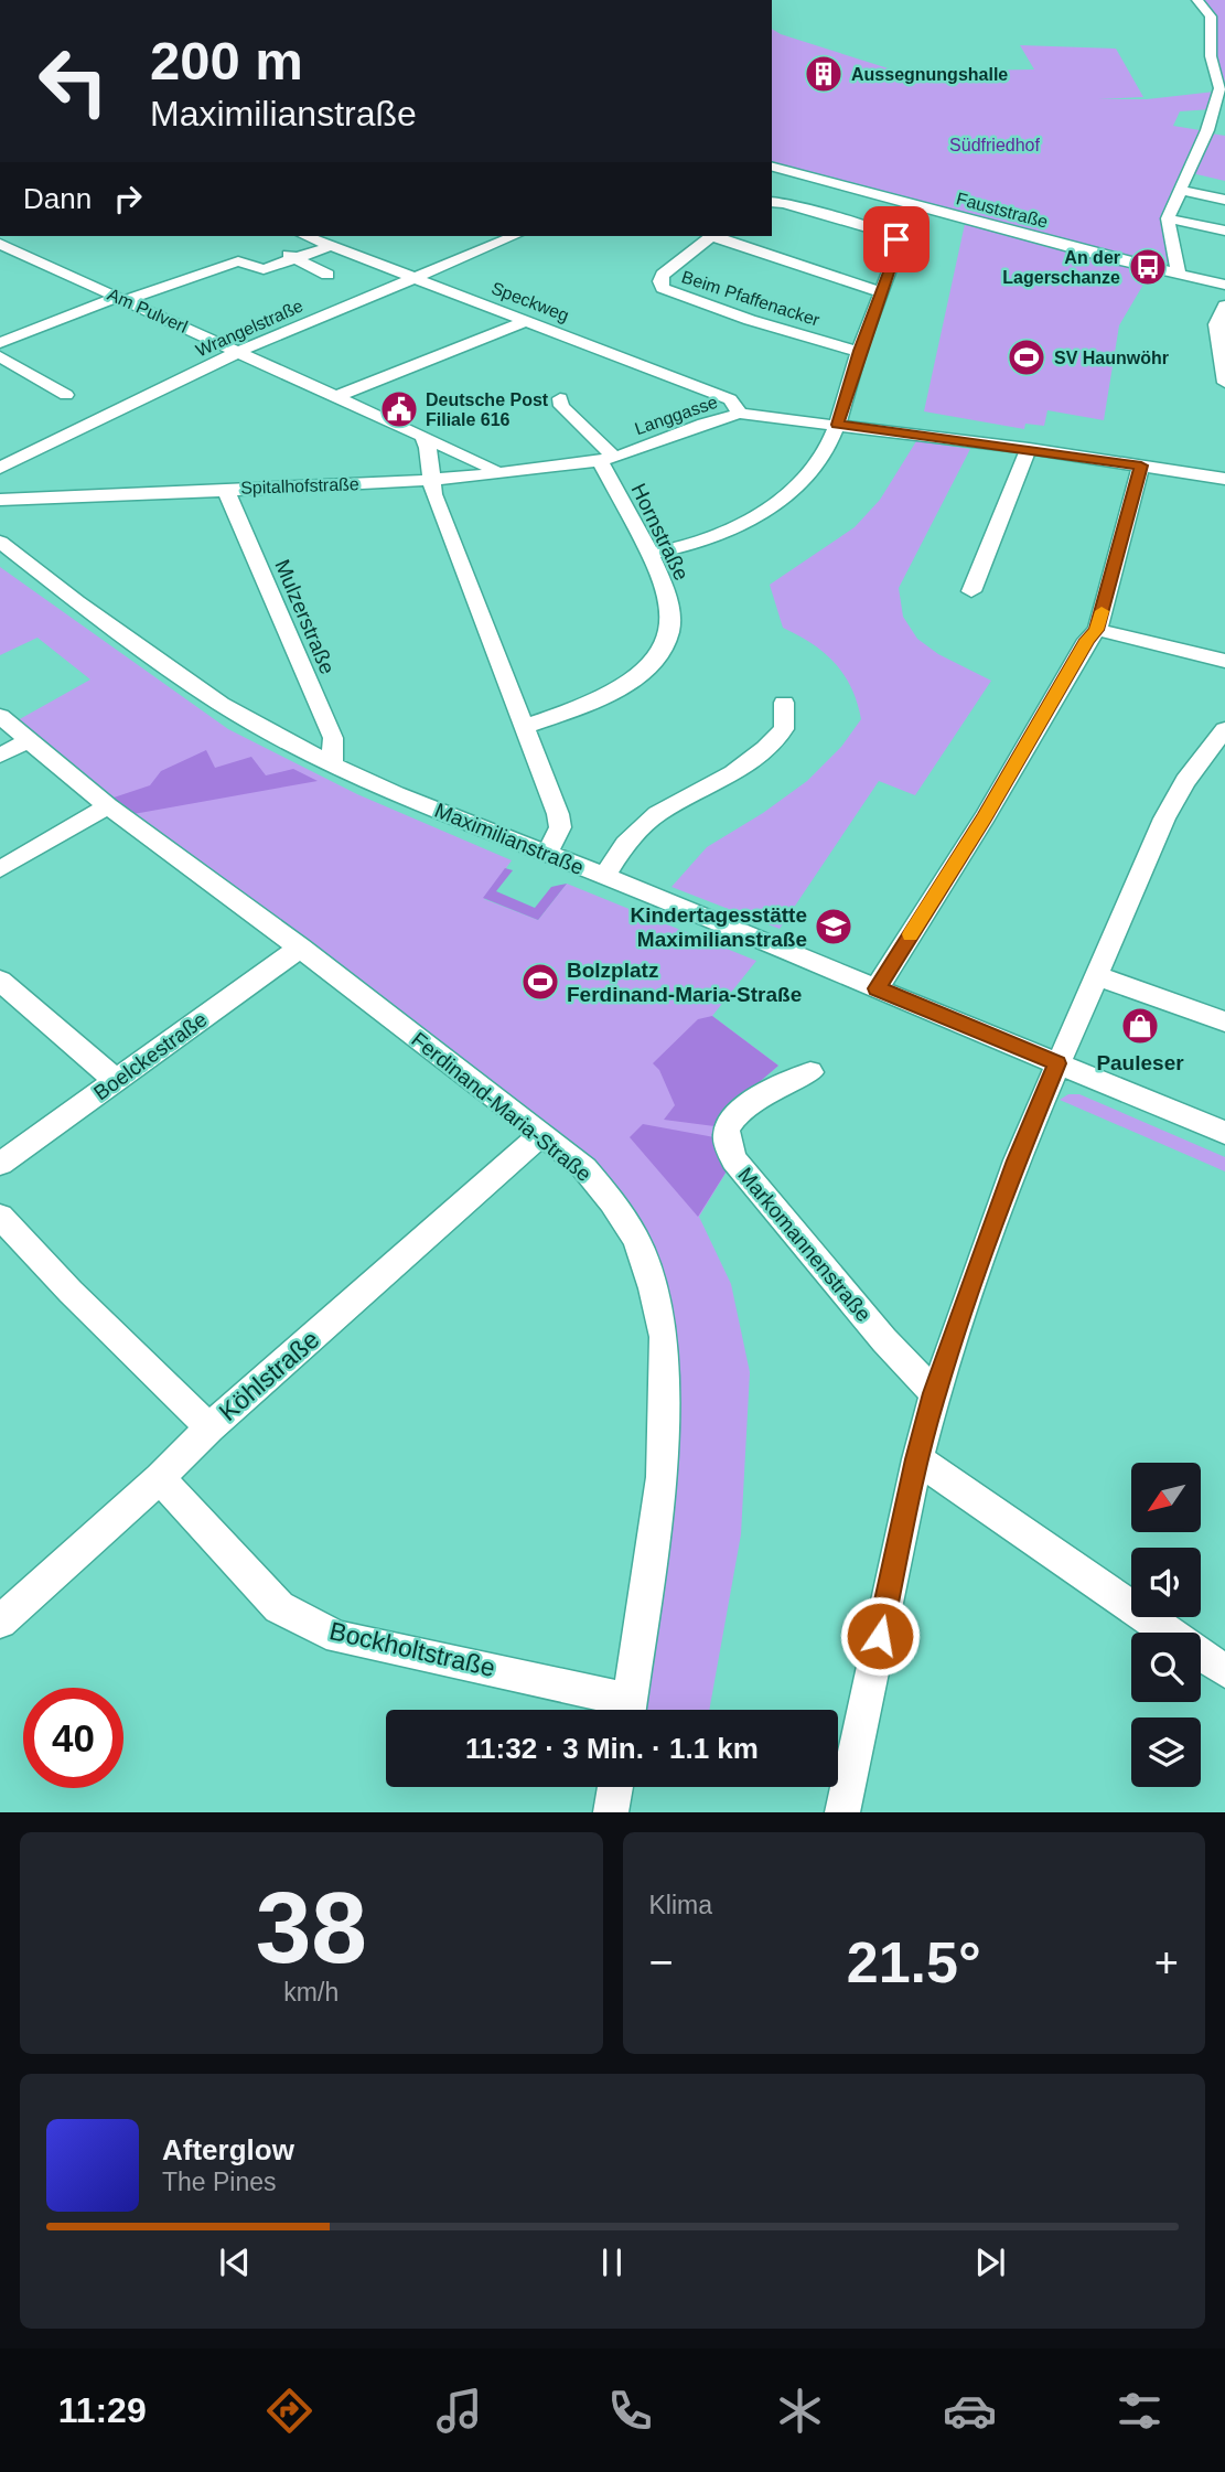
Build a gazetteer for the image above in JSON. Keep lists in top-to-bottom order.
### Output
{
  "streets": {
    "street": [
      "Fauststraße",
      "Beim Pfaffenacker",
      "Speckweg",
      "Am Pulverl",
      "Wrangelstraße",
      "Langgasse",
      "Spitalhofstraße",
      "Hornstraße",
      "Mulzerstraße",
      "Maximilianstraße",
      "Boelckestraße",
      "Ferdinand-Maria-Straße",
      "Markomannenstraße",
      "Köhlstraße",
      "Bockholtstraße"
    ]
  },
  "crossings": [
    ["Speckweg", "Wrangelstraße"],
    ["Speckweg", "Langgasse"],
    ["Am Pulverl", "Wrangelstraße"],
    ["Am Pulverl", "Spitalhofstraße"],
    ["Langgasse", "Spitalhofstraße"],
    ["Langgasse", "Hornstraße"],
    ["Spitalhofstraße", "Hornstraße"],
    ["Spitalhofstraße", "Mulzerstraße"],
    ["Mulzerstraße", "Maximilianstraße"],
    ["Boelckestraße", "Ferdinand-Maria-Straße"],
    ["Ferdinand-Maria-Straße", "Köhlstraße"],
    ["Köhlstraße", "Bockholtstraße"]
  ],
  "parks": ["Südfriedhof"],
  "places": {
    "building": ["Aussegnungshalle"],
    "bus stop": ["An der Lagerschanze"],
    "sports": ["SV Haunwöhr", "Bolzplatz Ferdinand-Maria-Straße"],
    "public building": ["Deutsche Post Filiale 616"],
    "school or university": ["Kindertagesstätte Maximilianstraße"],
    "shop": ["Pauleser"]
  },
  "north": "bottom left",
  "page": {
    "turn": ["200 m", "Maximilianstraße"],
    "then": "Dann",
    "limit": "40",
    "trip": "11:32 · 3 Min. · 1.1 km",
    "tile": [
      ["38", "km/h"],
      "Klima"
    ],
    "heat": ["−", "21.5°", "+"],
    "song": ["Afterglow", "The Pines"],
    "tabs": "11:29"
  }
}
